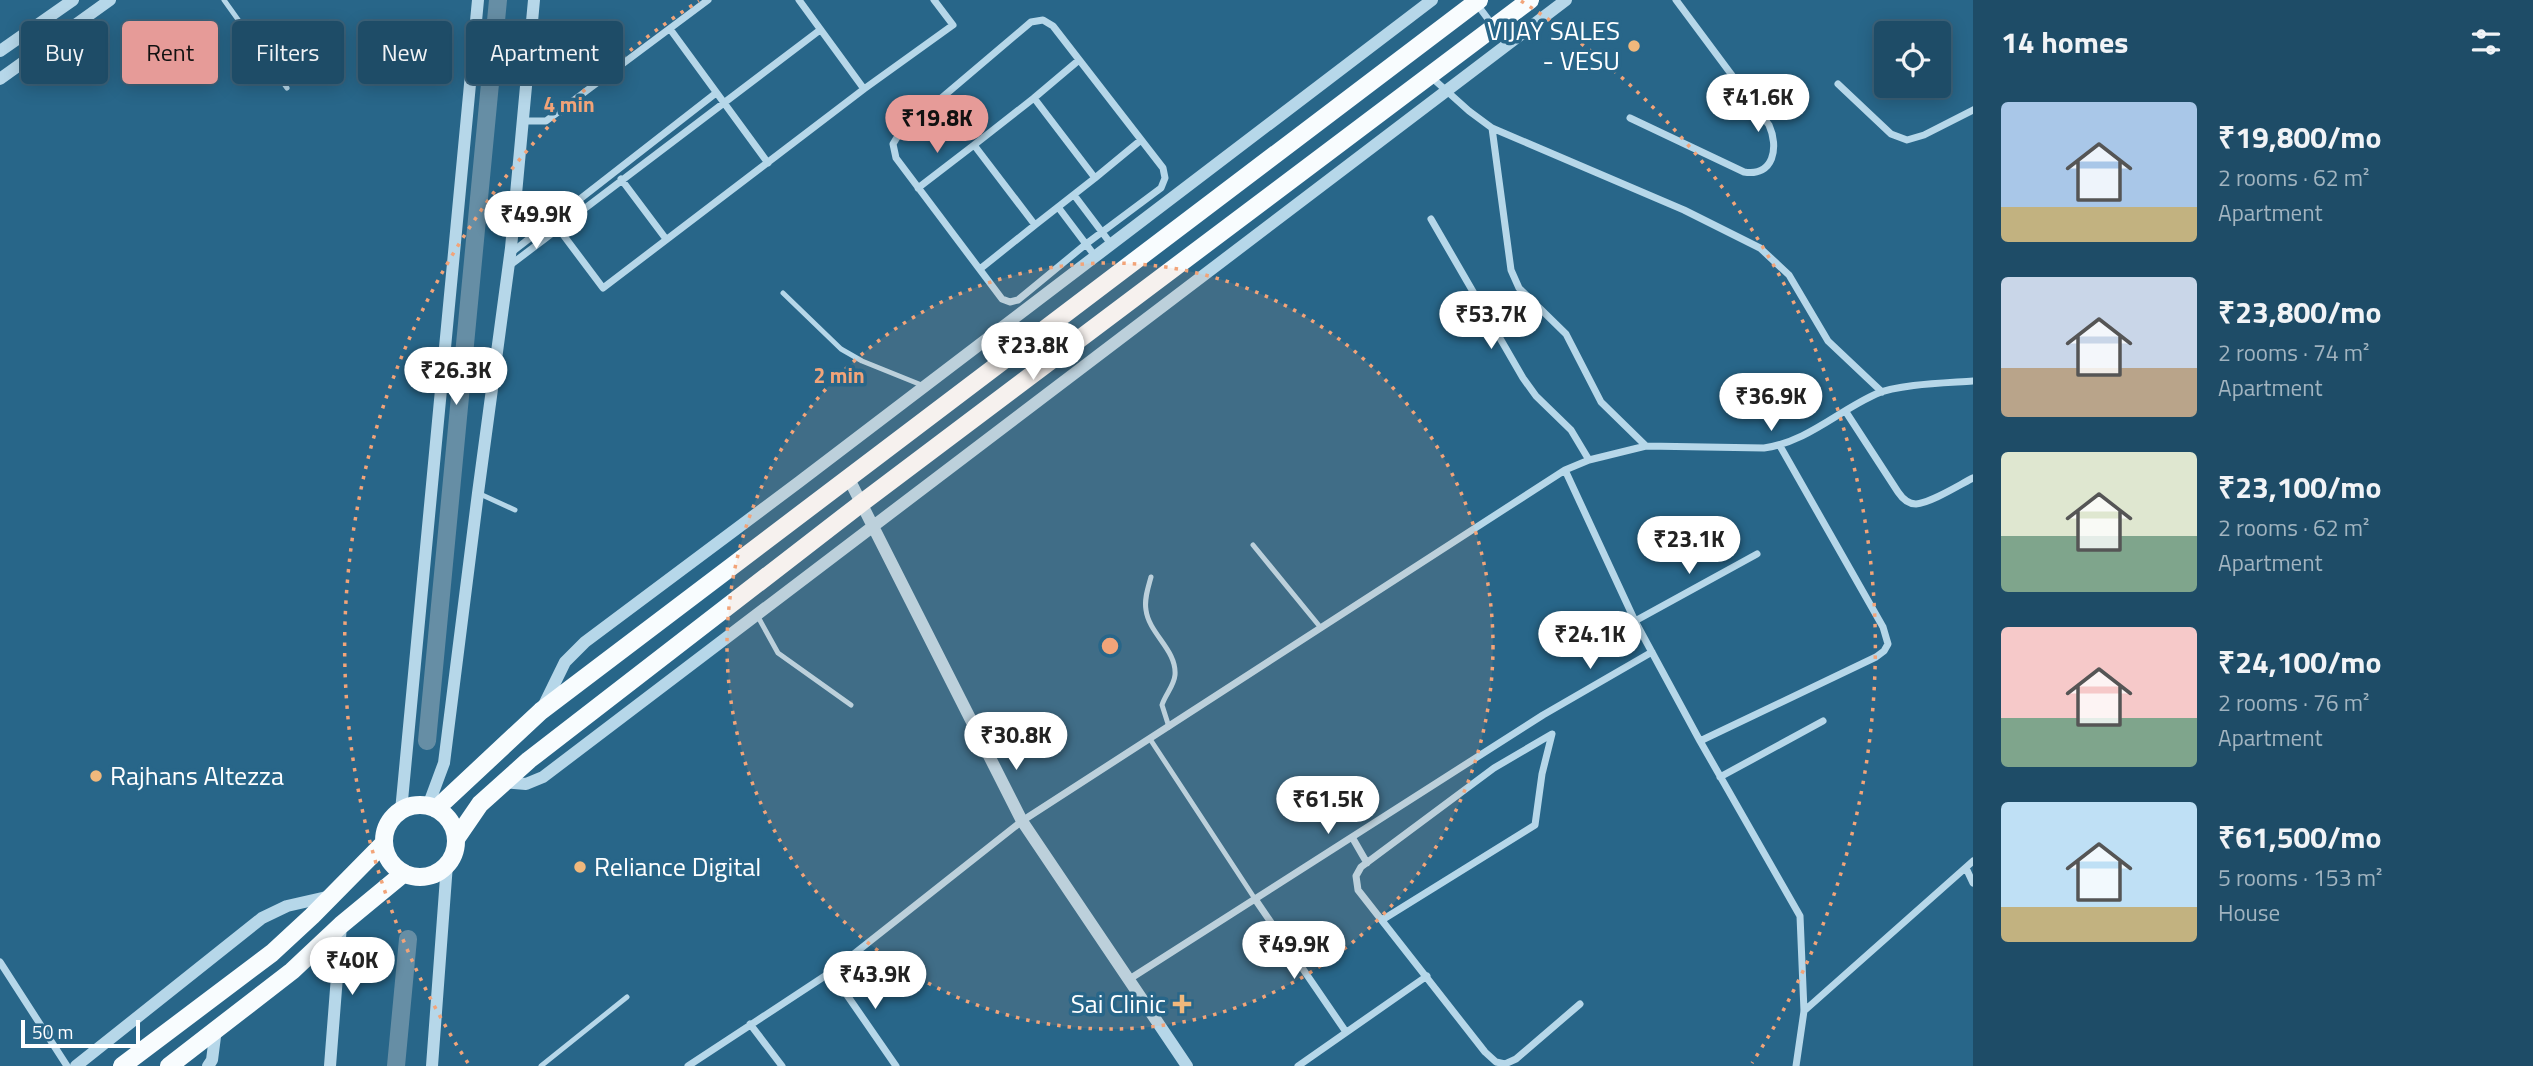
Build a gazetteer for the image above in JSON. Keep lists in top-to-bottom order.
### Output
{
  "places": {
    "other": ["VIJAY SALES - VESU", "Rajhans Altezza", "Reliance Digital"],
    "health": ["Sai Clinic"]
  },
  "scale_bar": "50 m",
  "page": {
    "heading": "14 homes",
    "chip": [
      "Buy",
      "Rent",
      "Filters",
      "New",
      "Apartment"
    ],
    "price": [
      "₹41.6K",
      "₹19.8K",
      "₹49.9K",
      "₹53.7K",
      "₹23.8K",
      "₹26.3K",
      "₹36.9K",
      "₹23.1K",
      "₹24.1K",
      "₹30.8K",
      "₹61.5K",
      "₹49.9K",
      "₹40K",
      "₹43.9K"
    ],
    "list": [
      {
        "name": "₹19,800/mo",
        "note": "2 rooms · 62 m² · Apartment"
      },
      {
        "name": "₹23,800/mo",
        "note": "2 rooms · 74 m² · Apartment"
      },
      {
        "name": "₹23,100/mo",
        "note": "2 rooms · 62 m² · Apartment"
      },
      {
        "name": "₹24,100/mo",
        "note": "2 rooms · 76 m² · Apartment"
      },
      {
        "name": "₹61,500/mo",
        "note": "5 rooms · 153 m² · House"
      }
    ],
    "scale": "50 m"
  },
  "rings": ["4 min", "2 min"]
}
